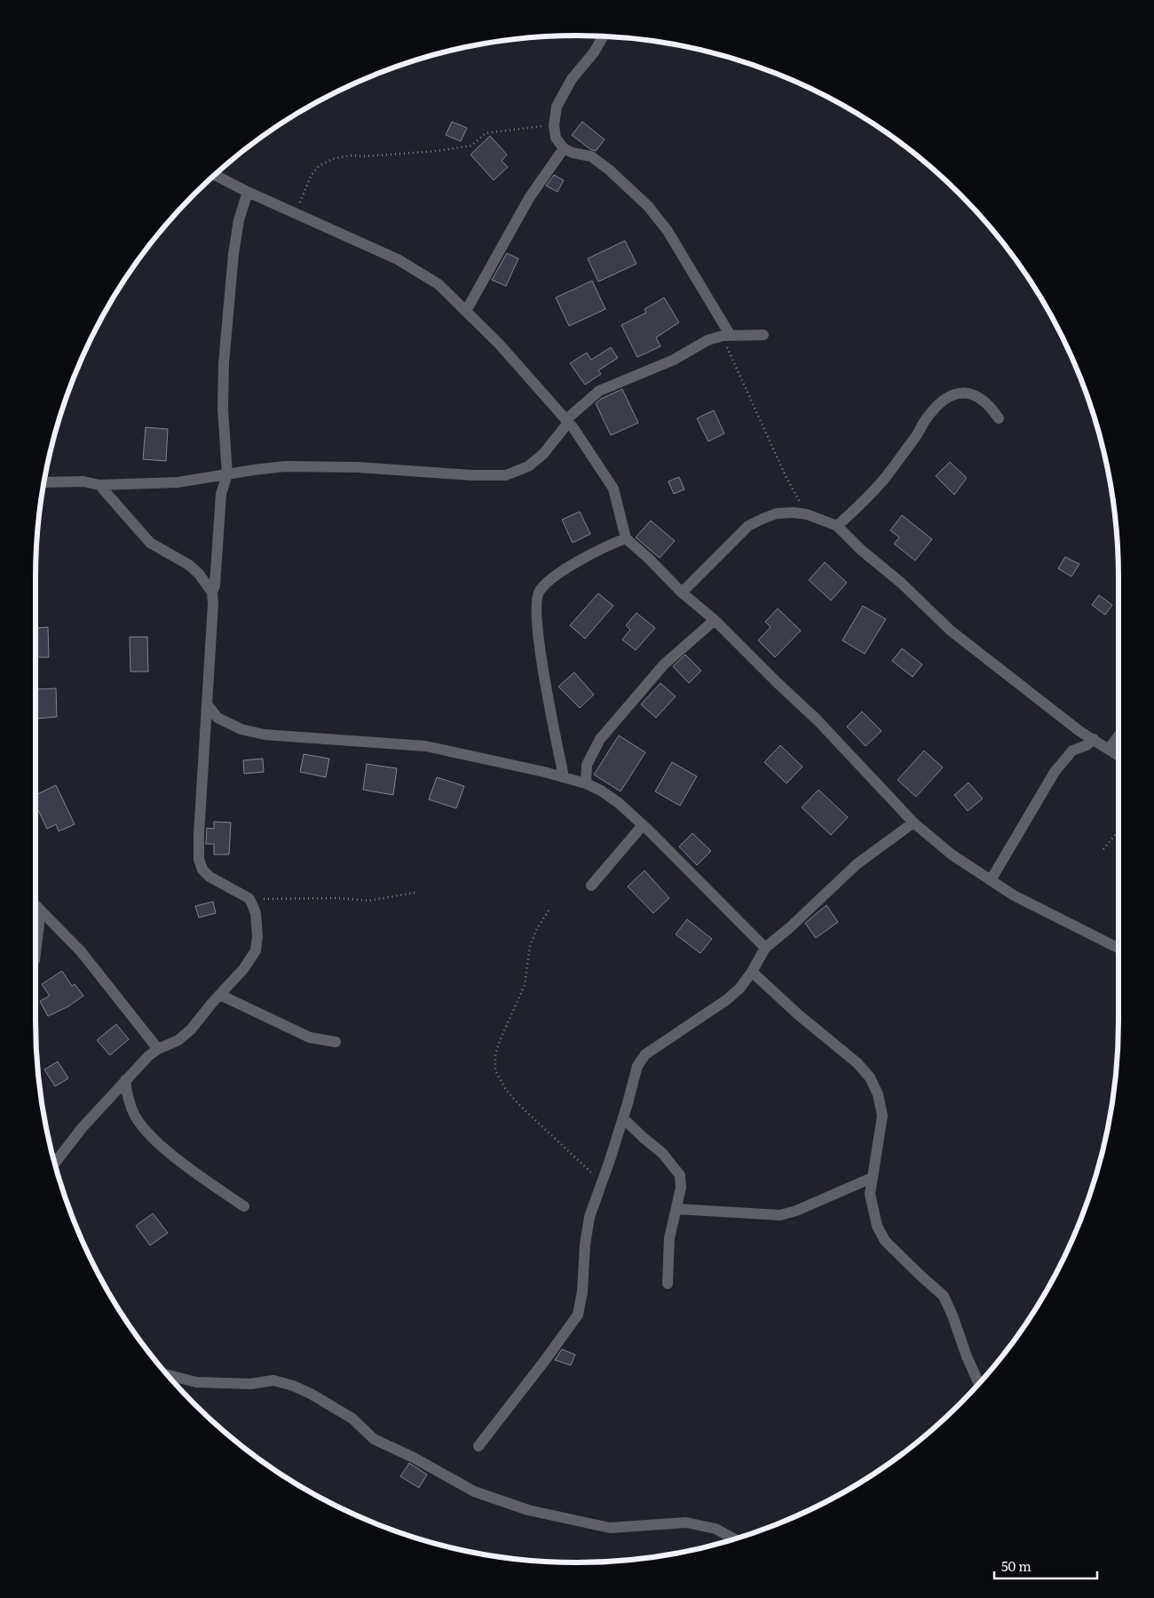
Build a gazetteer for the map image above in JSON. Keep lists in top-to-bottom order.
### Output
{
  "scale_bar": "50 m"
}
